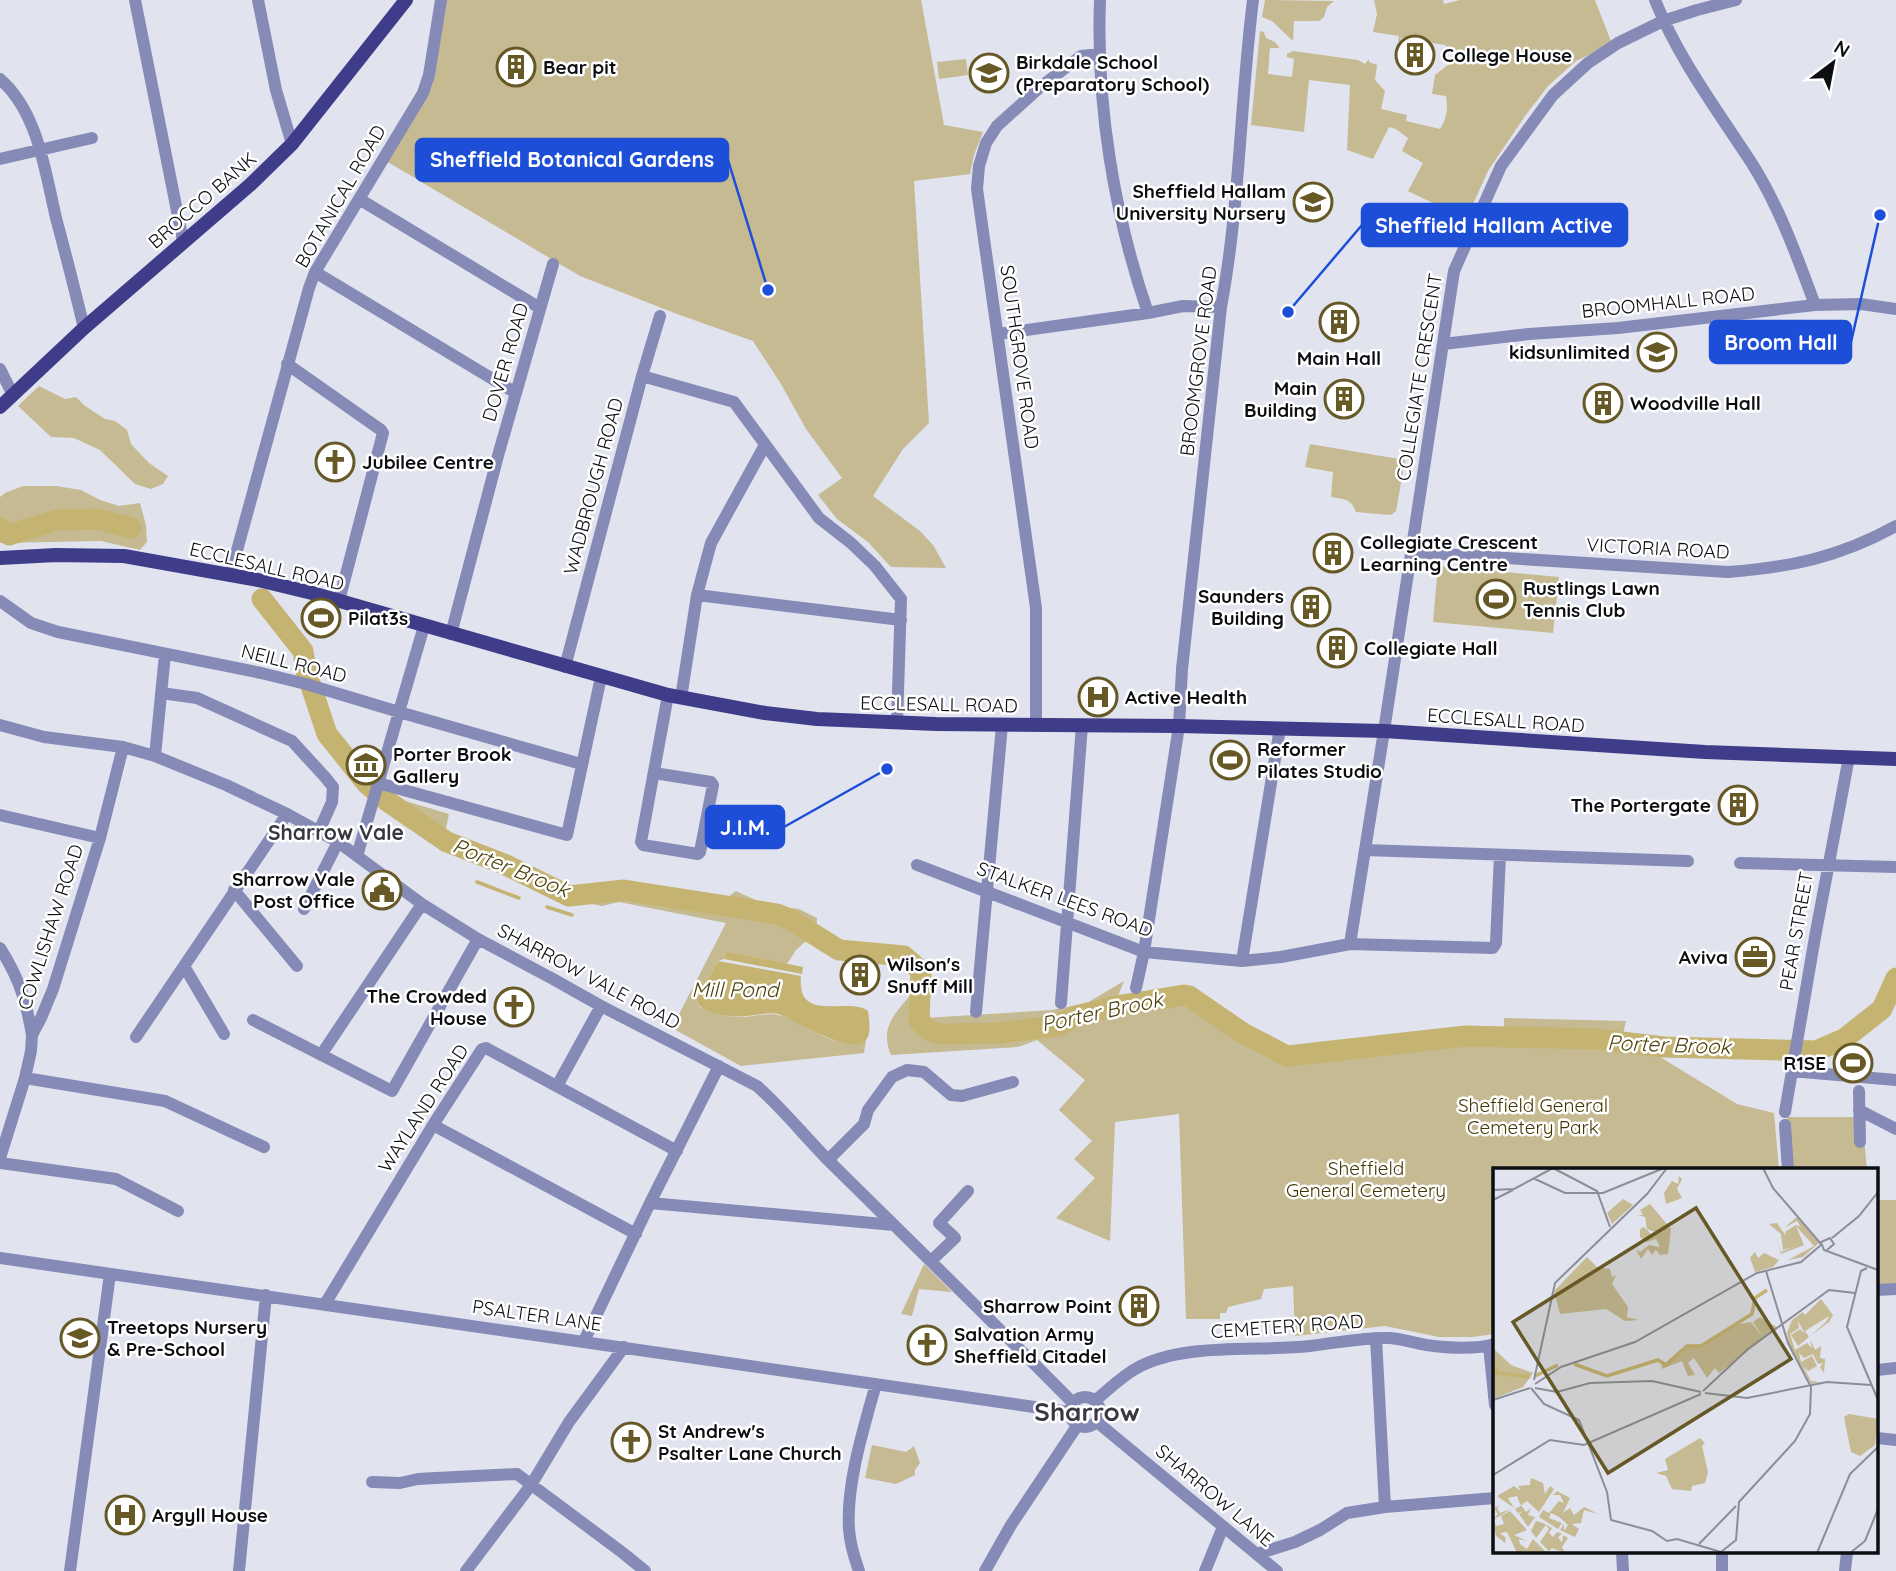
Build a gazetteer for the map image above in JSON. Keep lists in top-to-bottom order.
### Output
{
  "streets": {
    "main road": ["BROCCO BANK", "ECCLESALL ROAD"],
    "street": [
      "BOTANICAL ROAD",
      "BROOMHALL ROAD",
      "SOUTHGROVE ROAD",
      "BROOMGROVE ROAD",
      "DOVER ROAD",
      "COLLEGIATE CRESCENT",
      "WADBROUGH ROAD",
      "VICTORIA ROAD",
      "NEILL ROAD",
      "STALKER LEES ROAD",
      "COWLISHAW ROAD",
      "PEAR STREET",
      "SHARROW VALE ROAD",
      "WAYLAND ROAD",
      "PSALTER LANE",
      "CEMETERY ROAD",
      "SHARROW LANE"
    ]
  },
  "crossings": [
    ["BOTANICAL ROAD", "ECCLESALL ROAD"],
    ["BROOMHALL ROAD", "COLLEGIATE CRESCENT"],
    ["SOUTHGROVE ROAD", "ECCLESALL ROAD"],
    ["BROOMGROVE ROAD", "ECCLESALL ROAD"],
    ["BROOMGROVE ROAD", "STALKER LEES ROAD"],
    ["DOVER ROAD", "ECCLESALL ROAD"],
    ["COLLEGIATE CRESCENT", "VICTORIA ROAD"],
    ["COLLEGIATE CRESCENT", "ECCLESALL ROAD"],
    ["COLLEGIATE CRESCENT", "STALKER LEES ROAD"],
    ["WADBROUGH ROAD", "ECCLESALL ROAD"],
    ["ECCLESALL ROAD", "PEAR STREET"],
    ["COWLISHAW ROAD", "SHARROW VALE ROAD"],
    ["SHARROW VALE ROAD", "PSALTER LANE"],
    ["SHARROW VALE ROAD", "CEMETERY ROAD"],
    ["SHARROW VALE ROAD", "SHARROW LANE"],
    ["WAYLAND ROAD", "PSALTER LANE"],
    ["PSALTER LANE", "CEMETERY ROAD"],
    ["PSALTER LANE", "SHARROW LANE"],
    ["CEMETERY ROAD", "SHARROW LANE"]
  ],
  "districts": ["Sharrow Vale", "Sharrow"],
  "water": ["Porter Brook", "Mill Pond"],
  "parks": ["Sheffield General Cemetery Park", "Sheffield General Cemetery"],
  "places": {
    "building": [
      "College House",
      "Bear pit",
      "Main Hall",
      "Main Building",
      "Woodville Hall",
      "Collegiate Crescent Learning Centre",
      "Saunders Building",
      "Collegiate Hall",
      "The Portergate",
      "Wilson's Snuff Mill",
      "Sharrow Point"
    ],
    "school or university": [
      "Birkdale School (Preparatory School)",
      "Sheffield Hallam University Nursery",
      "kidsunlimited",
      "Treetops Nursery & Pre-School"
    ],
    "other": [
      "Broom Hall",
      "Sheffield Botanical Gardens",
      "Sheffield Hallam Active",
      "J.I.M."
    ],
    "church": [
      "Jubilee Centre",
      "The Crowded House",
      "Salvation Army Sheffield Citadel",
      "St Andrew's Psalter Lane Church"
    ],
    "sports": [
      "Rustlings Lawn Tennis Club",
      "Pilat3s",
      "Reformer Pilates Studio",
      "R1SE"
    ],
    "hospital": ["Active Health", "Argyll House"],
    "museum": ["Porter Brook Gallery"],
    "public building": ["Sharrow Vale Post Office"],
    "office": ["Aviva"]
  },
  "north": "top right"
}
